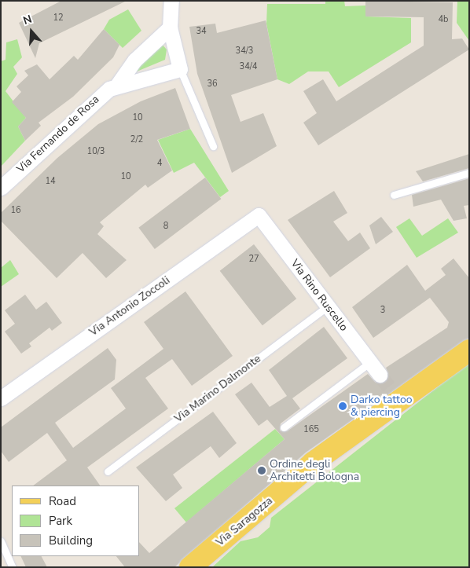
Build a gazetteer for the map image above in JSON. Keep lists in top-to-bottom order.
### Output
{
  "streets": {
    "main road": ["Via Saragozza"],
    "street": ["Via Fernando de Rosa", "Via Rino Ruscello", "Via Antonio Zoccoli"],
    "lane": ["Via Marino Dalmonte"]
  },
  "crossings": [
    ["Via Rino Ruscello", "Via Antonio Zoccoli"],
    ["Via Rino Ruscello", "Via Marino Dalmonte"]
  ],
  "places": ["Darko tattoo & piercing", "Ordine degli Architetti Bologna"],
  "house_numbers": [
    "12",
    "4b",
    "34",
    "34/3",
    "34/4",
    "36",
    "10",
    "2/2",
    "10/3",
    "4",
    "10",
    "14",
    "16",
    "8",
    "27",
    "3",
    "165"
  ],
  "legend": ["Road", "Park", "Building"],
  "north": "top"
}
